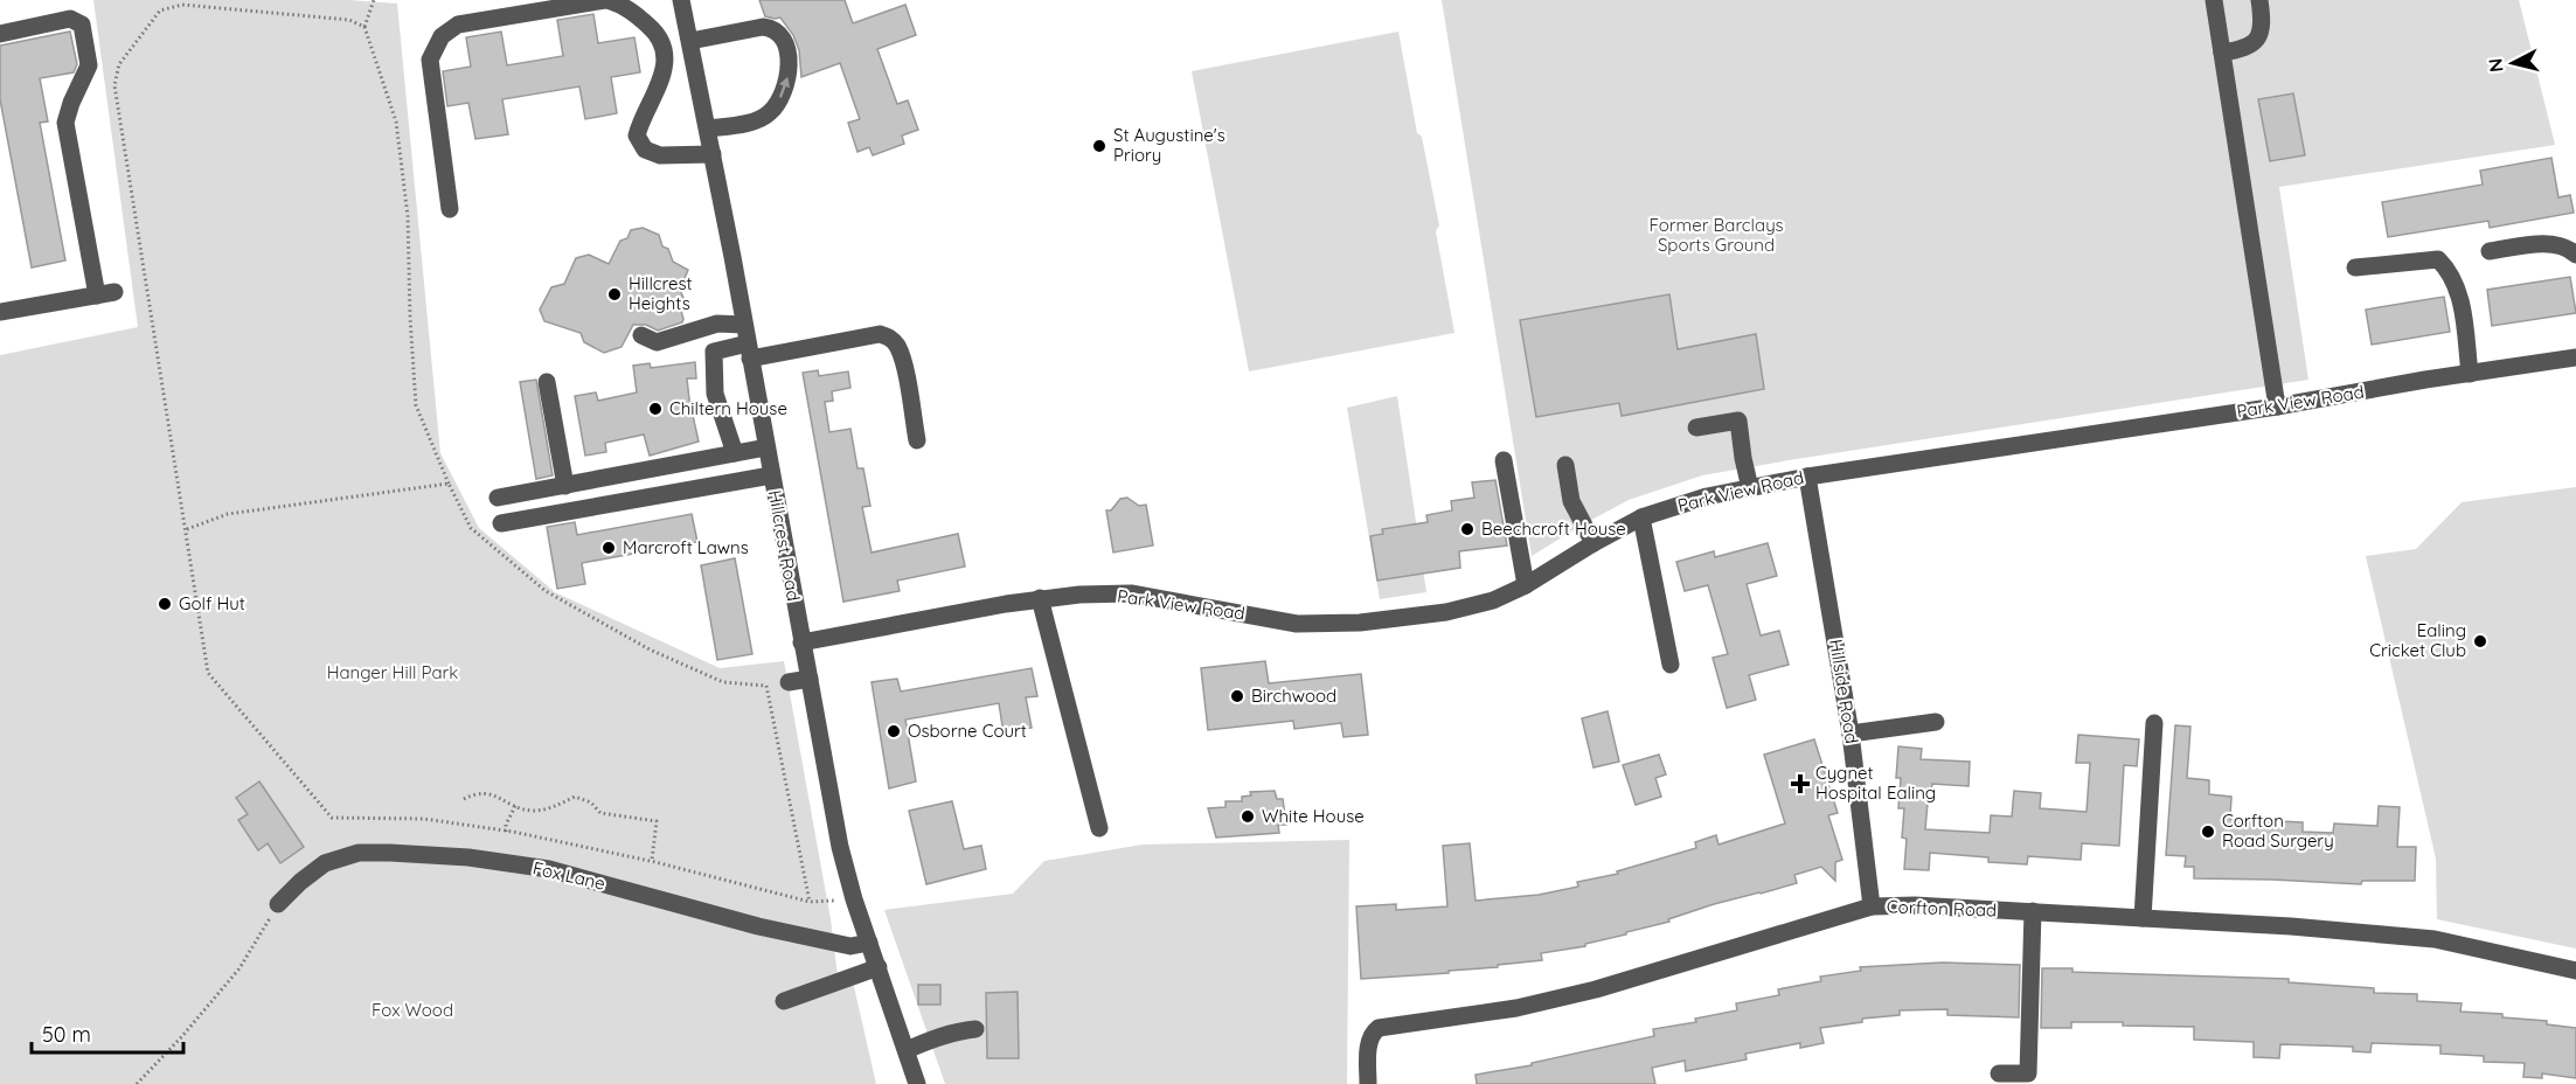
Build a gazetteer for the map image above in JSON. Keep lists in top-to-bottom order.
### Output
{
  "streets": {
    "street": [
      "Park View Road",
      "Hillcrest Road",
      "Hillside Road",
      "Fox Lane",
      "Corfton Road"
    ]
  },
  "crossings": [
    ["Park View Road", "Hillcrest Road"],
    ["Park View Road", "Hillside Road"],
    ["Hillcrest Road", "Fox Lane"],
    ["Hillside Road", "Corfton Road"]
  ],
  "parks": ["Former Barclays Sports Ground", "Hanger Hill Park", "Fox Wood"],
  "places": {
    "other": [
      "St Augustine's Priory",
      "Hillcrest Heights",
      "Chiltern House",
      "Beechcroft House",
      "Marcroft Lawns",
      "Golf Hut",
      "Ealing Cricket Club",
      "Birchwood",
      "Osborne Court",
      "White House",
      "Corfton Road Surgery"
    ],
    "health": ["Cygnet Hospital Ealing"]
  },
  "scale_bar": "50 m",
  "north": "left"
}
